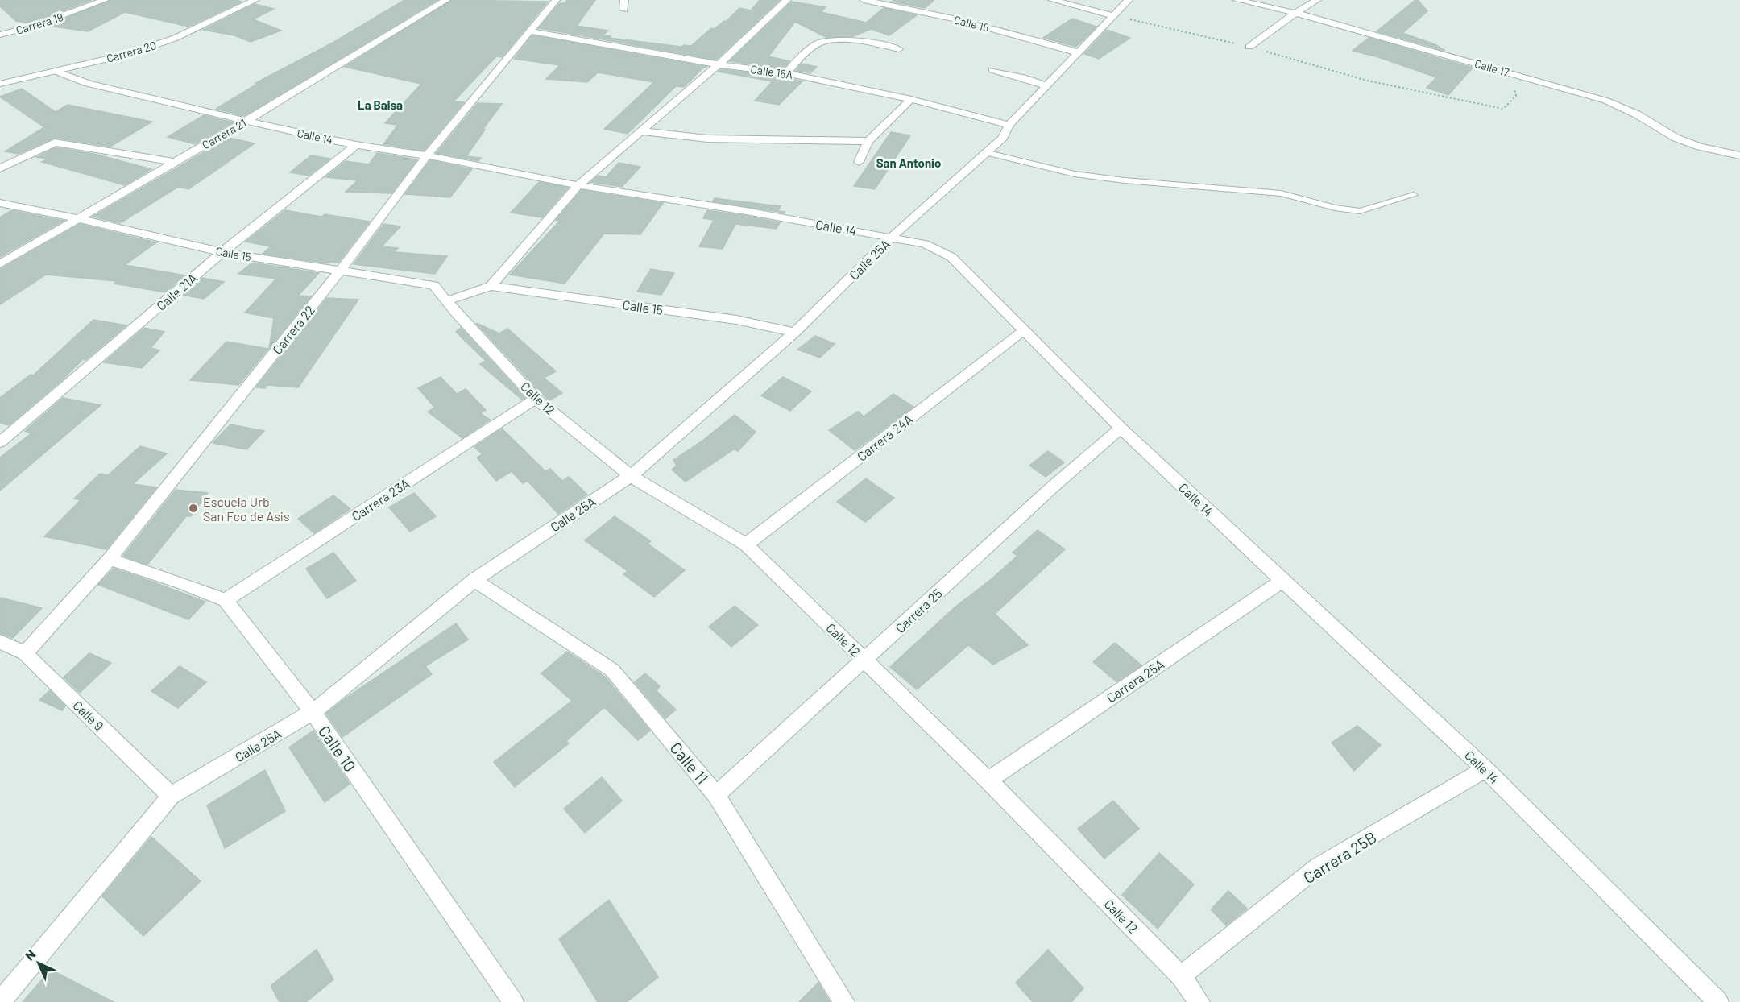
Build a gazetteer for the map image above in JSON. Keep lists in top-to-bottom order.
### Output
{
  "streets": {
    "street": [
      "Carrera 19",
      "Calle 16",
      "Carrera 20",
      "Calle 17",
      "Calle 16A",
      "Carrera 21",
      "Calle 14",
      "Calle 15",
      "Calle 25A",
      "Calle 21A",
      "Carrera 22",
      "Calle 12",
      "Carrera 24A",
      "Carrera 23A",
      "Carrera 25",
      "Carrera 25A",
      "Calle 9",
      "Calle 10",
      "Calle 11",
      "Carrera 25B"
    ]
  },
  "crossings": [
    ["Calle 16", "Calle 25A"],
    ["Carrera 20", "Calle 14"],
    ["Calle 16A", "Calle 25A"],
    ["Calle 16A", "Carrera 22"],
    ["Carrera 21", "Calle 14"],
    ["Carrera 21", "Calle 15"],
    ["Calle 14", "Calle 25A"],
    ["Calle 14", "Calle 21A"],
    ["Calle 14", "Carrera 22"],
    ["Calle 14", "Carrera 24A"],
    ["Calle 14", "Carrera 25"],
    ["Calle 14", "Carrera 25A"],
    ["Calle 14", "Carrera 25B"],
    ["Calle 15", "Calle 25A"],
    ["Calle 15", "Calle 21A"],
    ["Calle 15", "Carrera 22"],
    ["Calle 15", "Calle 12"],
    ["Calle 25A", "Calle 12"],
    ["Calle 25A", "Calle 9"],
    ["Calle 25A", "Calle 10"],
    ["Calle 25A", "Calle 11"],
    ["Carrera 22", "Calle 9"],
    ["Calle 12", "Carrera 24A"],
    ["Calle 12", "Carrera 23A"],
    ["Calle 12", "Carrera 25"],
    ["Calle 12", "Carrera 25A"],
    ["Calle 12", "Carrera 25B"],
    ["Carrera 23A", "Calle 10"],
    ["Carrera 25", "Calle 11"]
  ],
  "districts": ["La Balsa", "San Antonio"],
  "places": ["Escuela Urb San Fco de Asis"],
  "north": "top left"
}
